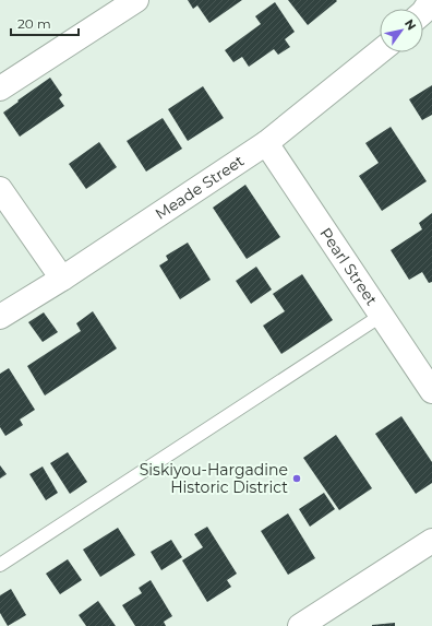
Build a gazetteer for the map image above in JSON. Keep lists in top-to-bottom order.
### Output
{
  "streets": {
    "street": ["Meade Street", "Pearl Street"]
  },
  "crossings": [
    ["Meade Street", "Pearl Street"]
  ],
  "places": ["Siskiyou-Hargadine Historic District"],
  "scale_bar": "20 m",
  "north": "top right"
}
